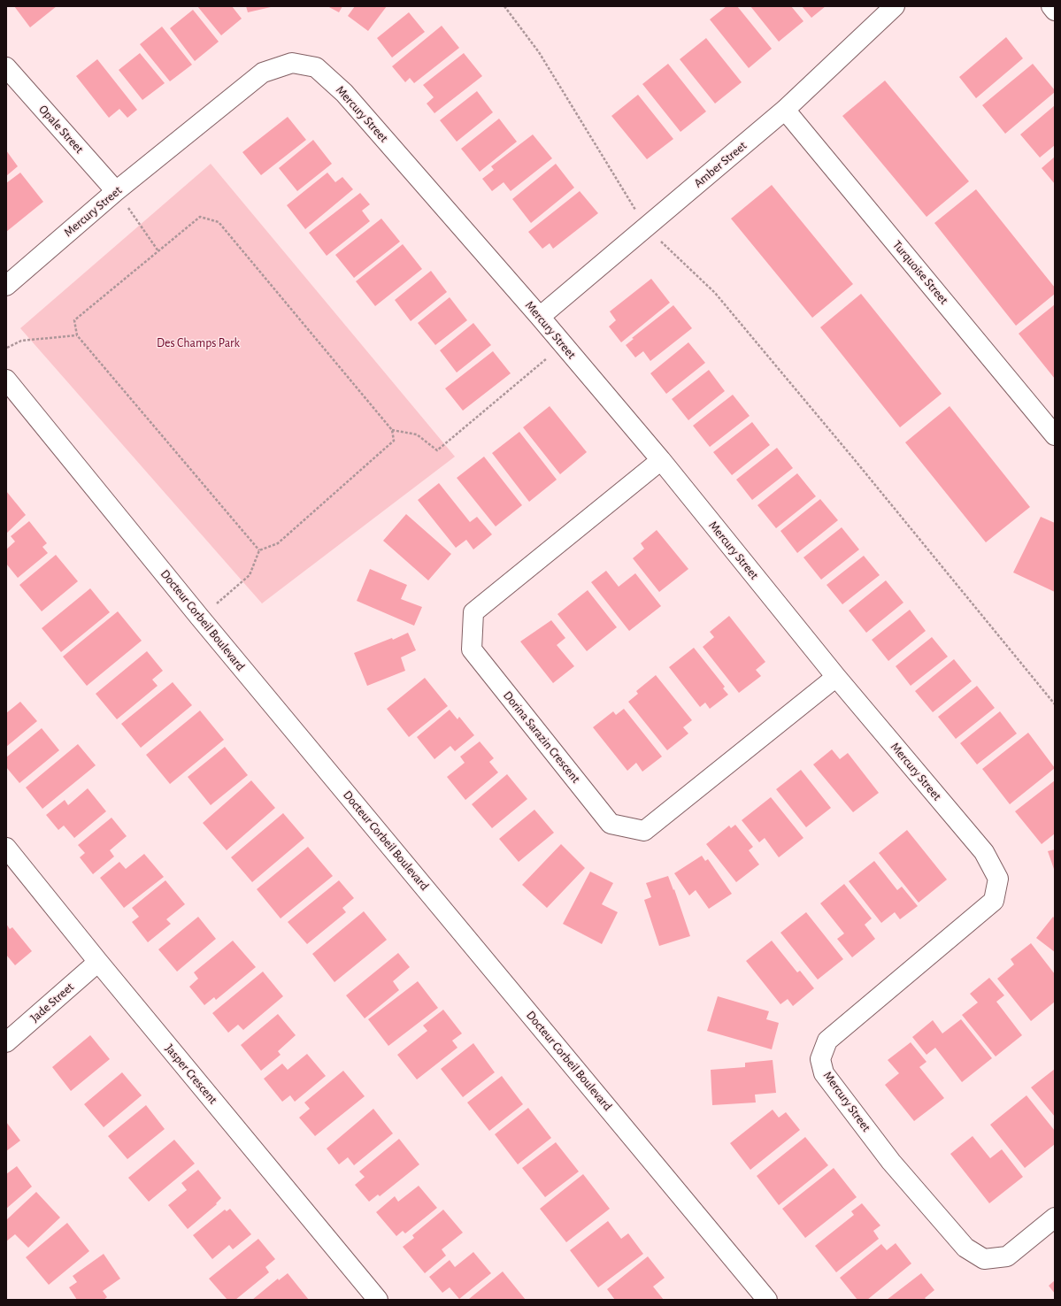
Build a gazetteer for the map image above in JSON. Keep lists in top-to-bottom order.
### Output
{
  "streets": {
    "street": [
      "Mercury Street",
      "Opale Street",
      "Amber Street",
      "Turquoise Street",
      "Docteur Corbeil Boulevard",
      "Dorina Sarazin Crescent",
      "Jade Street",
      "Jasper Crescent"
    ]
  },
  "crossings": [
    ["Mercury Street", "Opale Street"],
    ["Mercury Street", "Amber Street"],
    ["Mercury Street", "Dorina Sarazin Crescent"],
    ["Amber Street", "Turquoise Street"],
    ["Jade Street", "Jasper Crescent"]
  ],
  "parks": ["Des Champs Park"]
}
